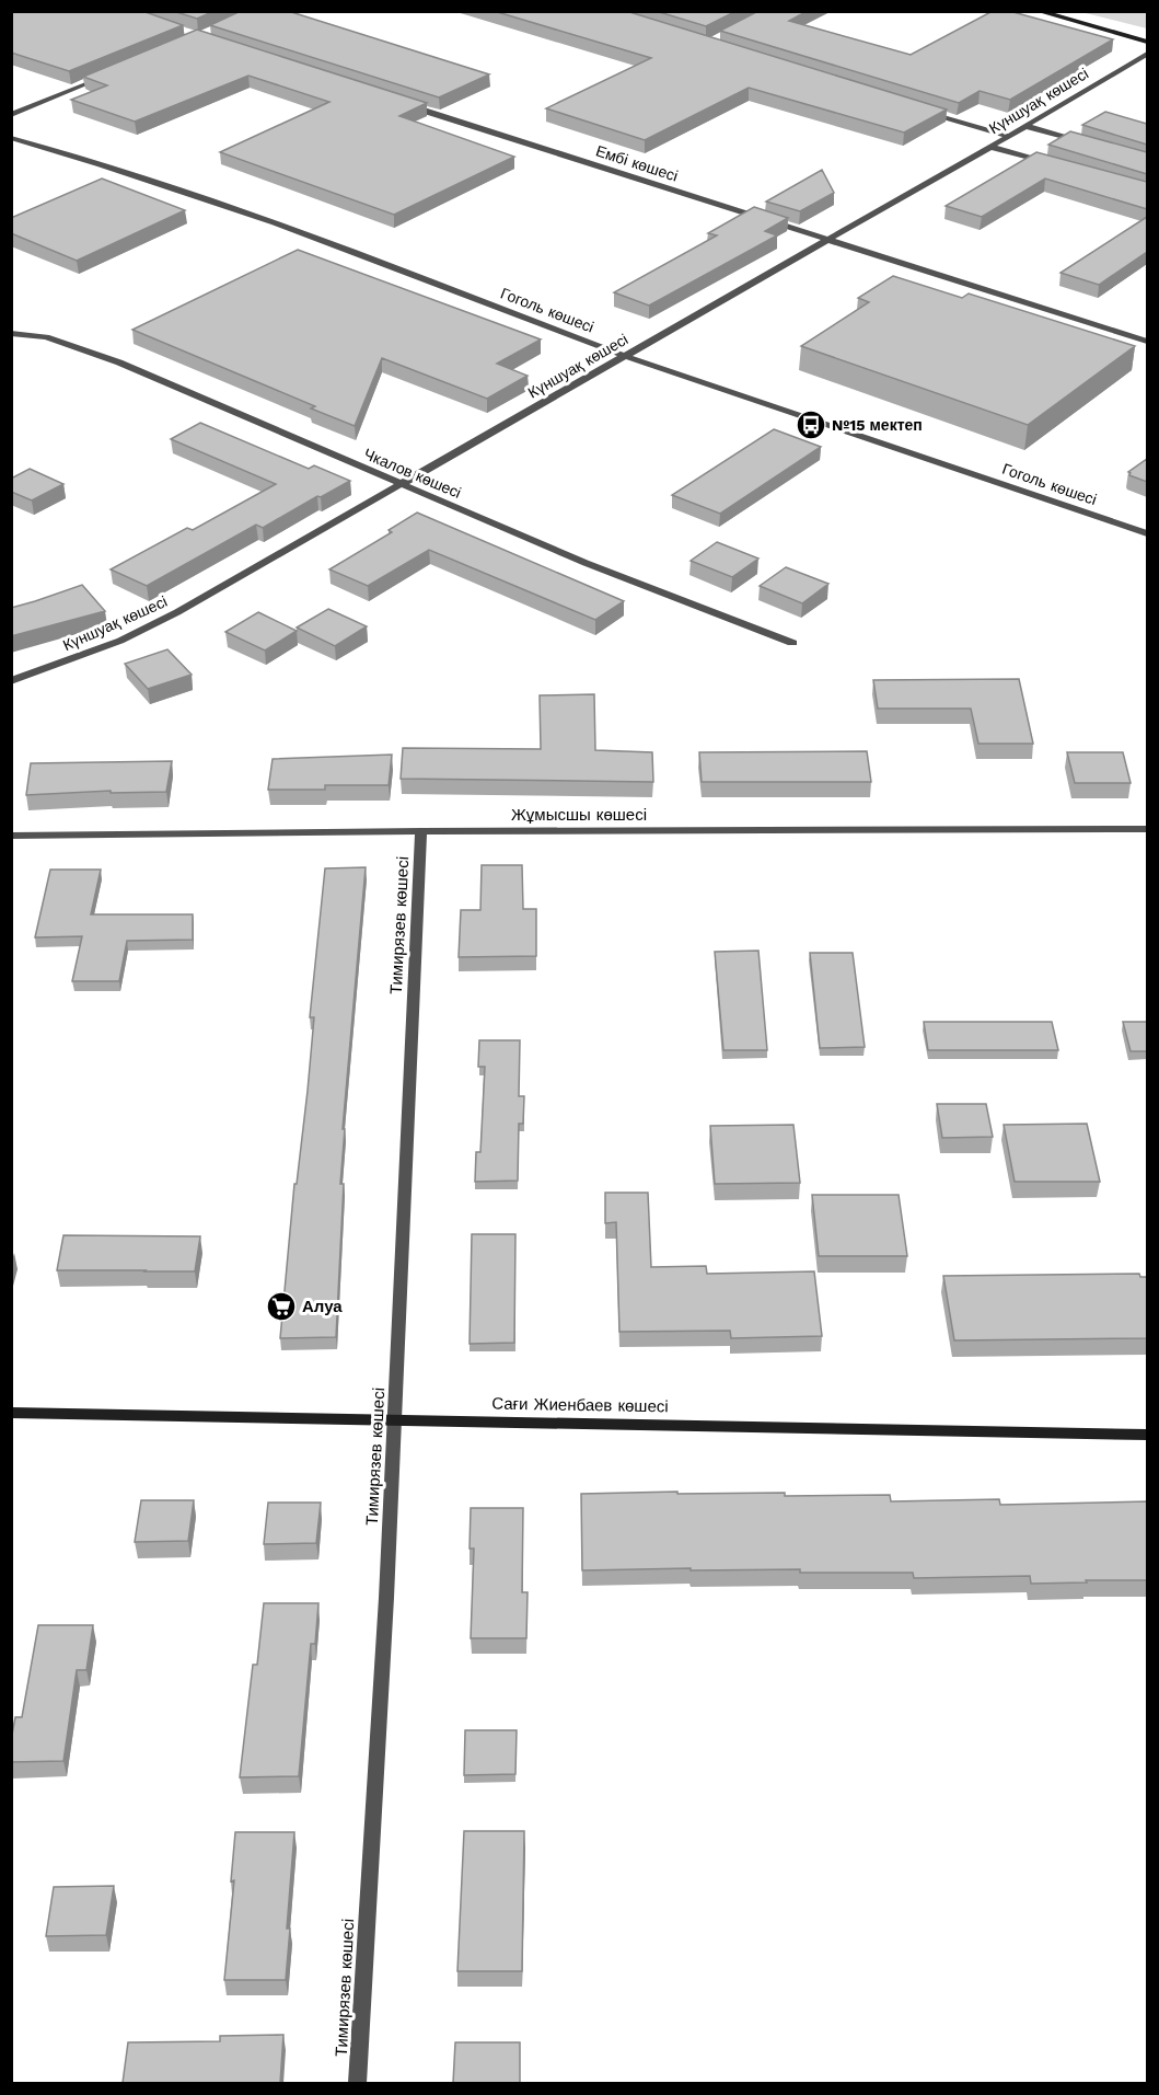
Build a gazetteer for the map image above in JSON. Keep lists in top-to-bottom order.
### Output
{
  "streets": {
    "main road": ["Сағи Жиенбаев көшесі"],
    "street": [
      "Күншуақ көшесі",
      "Ембі көшесі",
      "Гоголь көшесі",
      "Чкалов көшесі",
      "Жұмысшы көшесі",
      "Тимирязев көшесі"
    ]
  },
  "crossings": [
    ["Күншуақ көшесі", "Ембі көшесі"],
    ["Күншуақ көшесі", "Гоголь көшесі"],
    ["Күншуақ көшесі", "Чкалов көшесі"],
    ["Жұмысшы көшесі", "Тимирязев көшесі"],
    ["Тимирязев көшесі", "Сағи Жиенбаев көшесі"]
  ],
  "places": {
    "bus stop": ["№15 мектеп"],
    "supermarket": ["Алуа"]
  }
}
